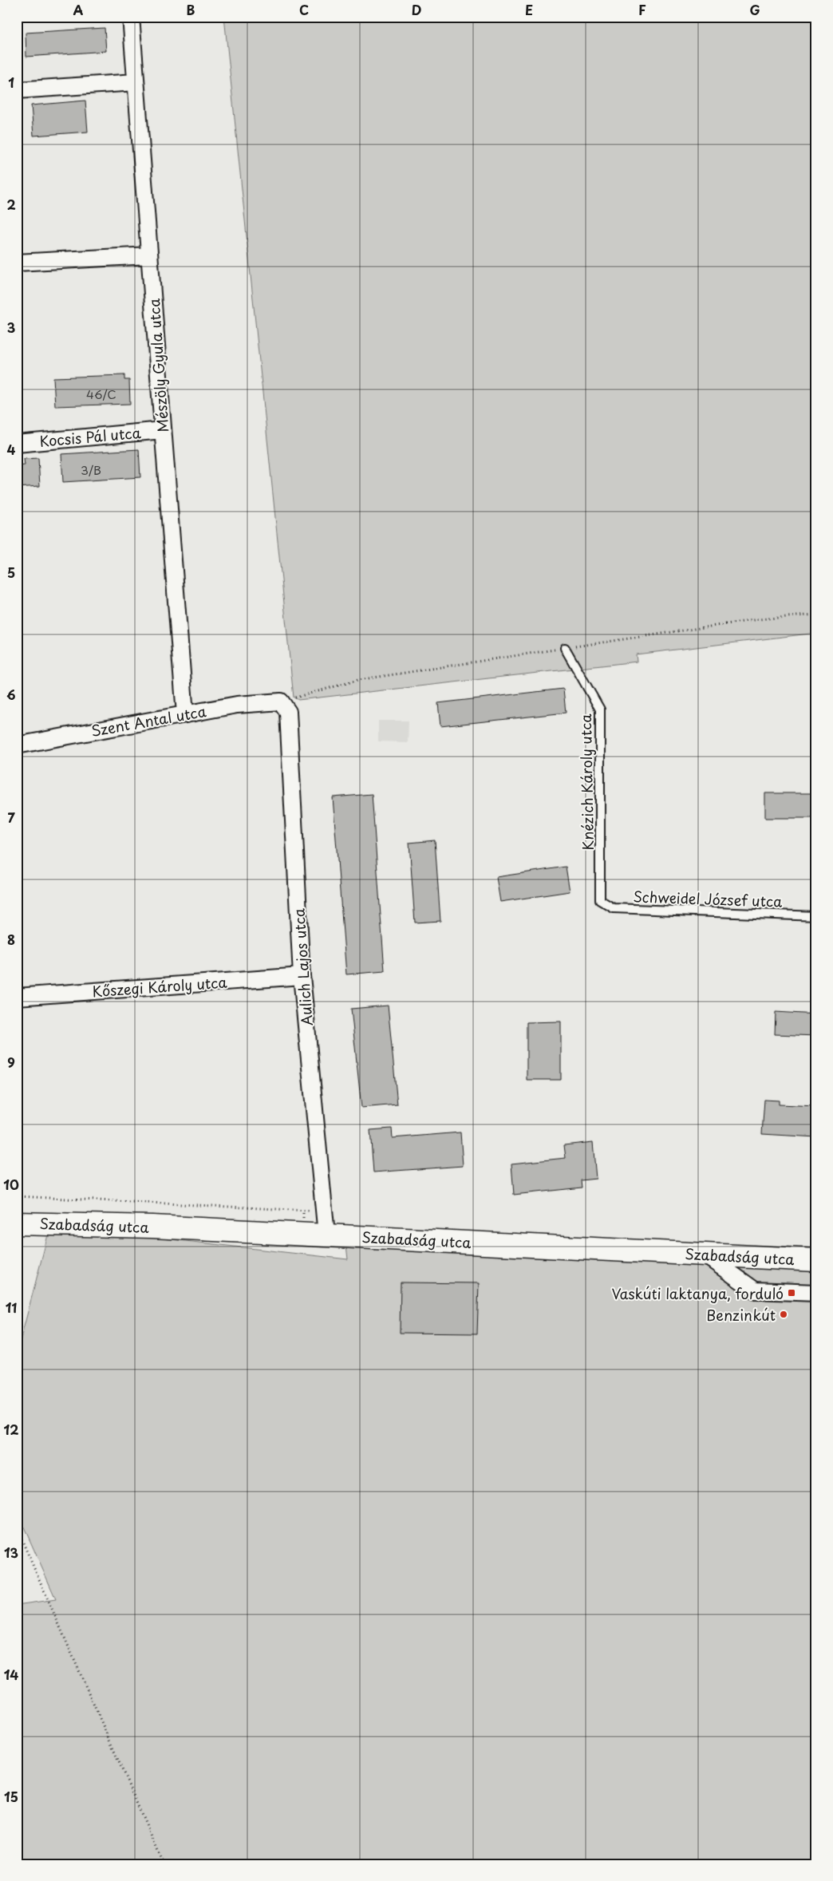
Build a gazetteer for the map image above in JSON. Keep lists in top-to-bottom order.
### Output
{
  "streets": {
    "main road": ["Szabadság utca"],
    "street": [
      "Mészöly Gyula utca",
      "Kocsis Pál utca",
      "Szent Antal utca",
      "Aulich Lajos utca",
      "Kőszegi Károly utca"
    ],
    "lane": ["Knézich Károly utca", "Schweidel József utca"]
  },
  "crossings": [
    ["Mészöly Gyula utca", "Kocsis Pál utca"],
    ["Mészöly Gyula utca", "Szent Antal utca"],
    ["Szent Antal utca", "Aulich Lajos utca"],
    ["Knézich Károly utca", "Schweidel József utca"],
    ["Aulich Lajos utca", "Kőszegi Károly utca"],
    ["Aulich Lajos utca", "Szabadság utca"]
  ],
  "places": {
    "transit": ["Vaskúti laktanya, forduló"],
    "other": ["Benzinkút"]
  },
  "house_numbers": ["46/C", "3/B"],
  "grid": {
    "columns": [
      "A",
      "B",
      "C",
      "D",
      "E",
      "F",
      "G"
    ],
    "rows": [
      "1",
      "2",
      "3",
      "4",
      "5",
      "6",
      "7",
      "8",
      "9",
      "10",
      "11",
      "12",
      "13",
      "14",
      "15"
    ]
  }
}
